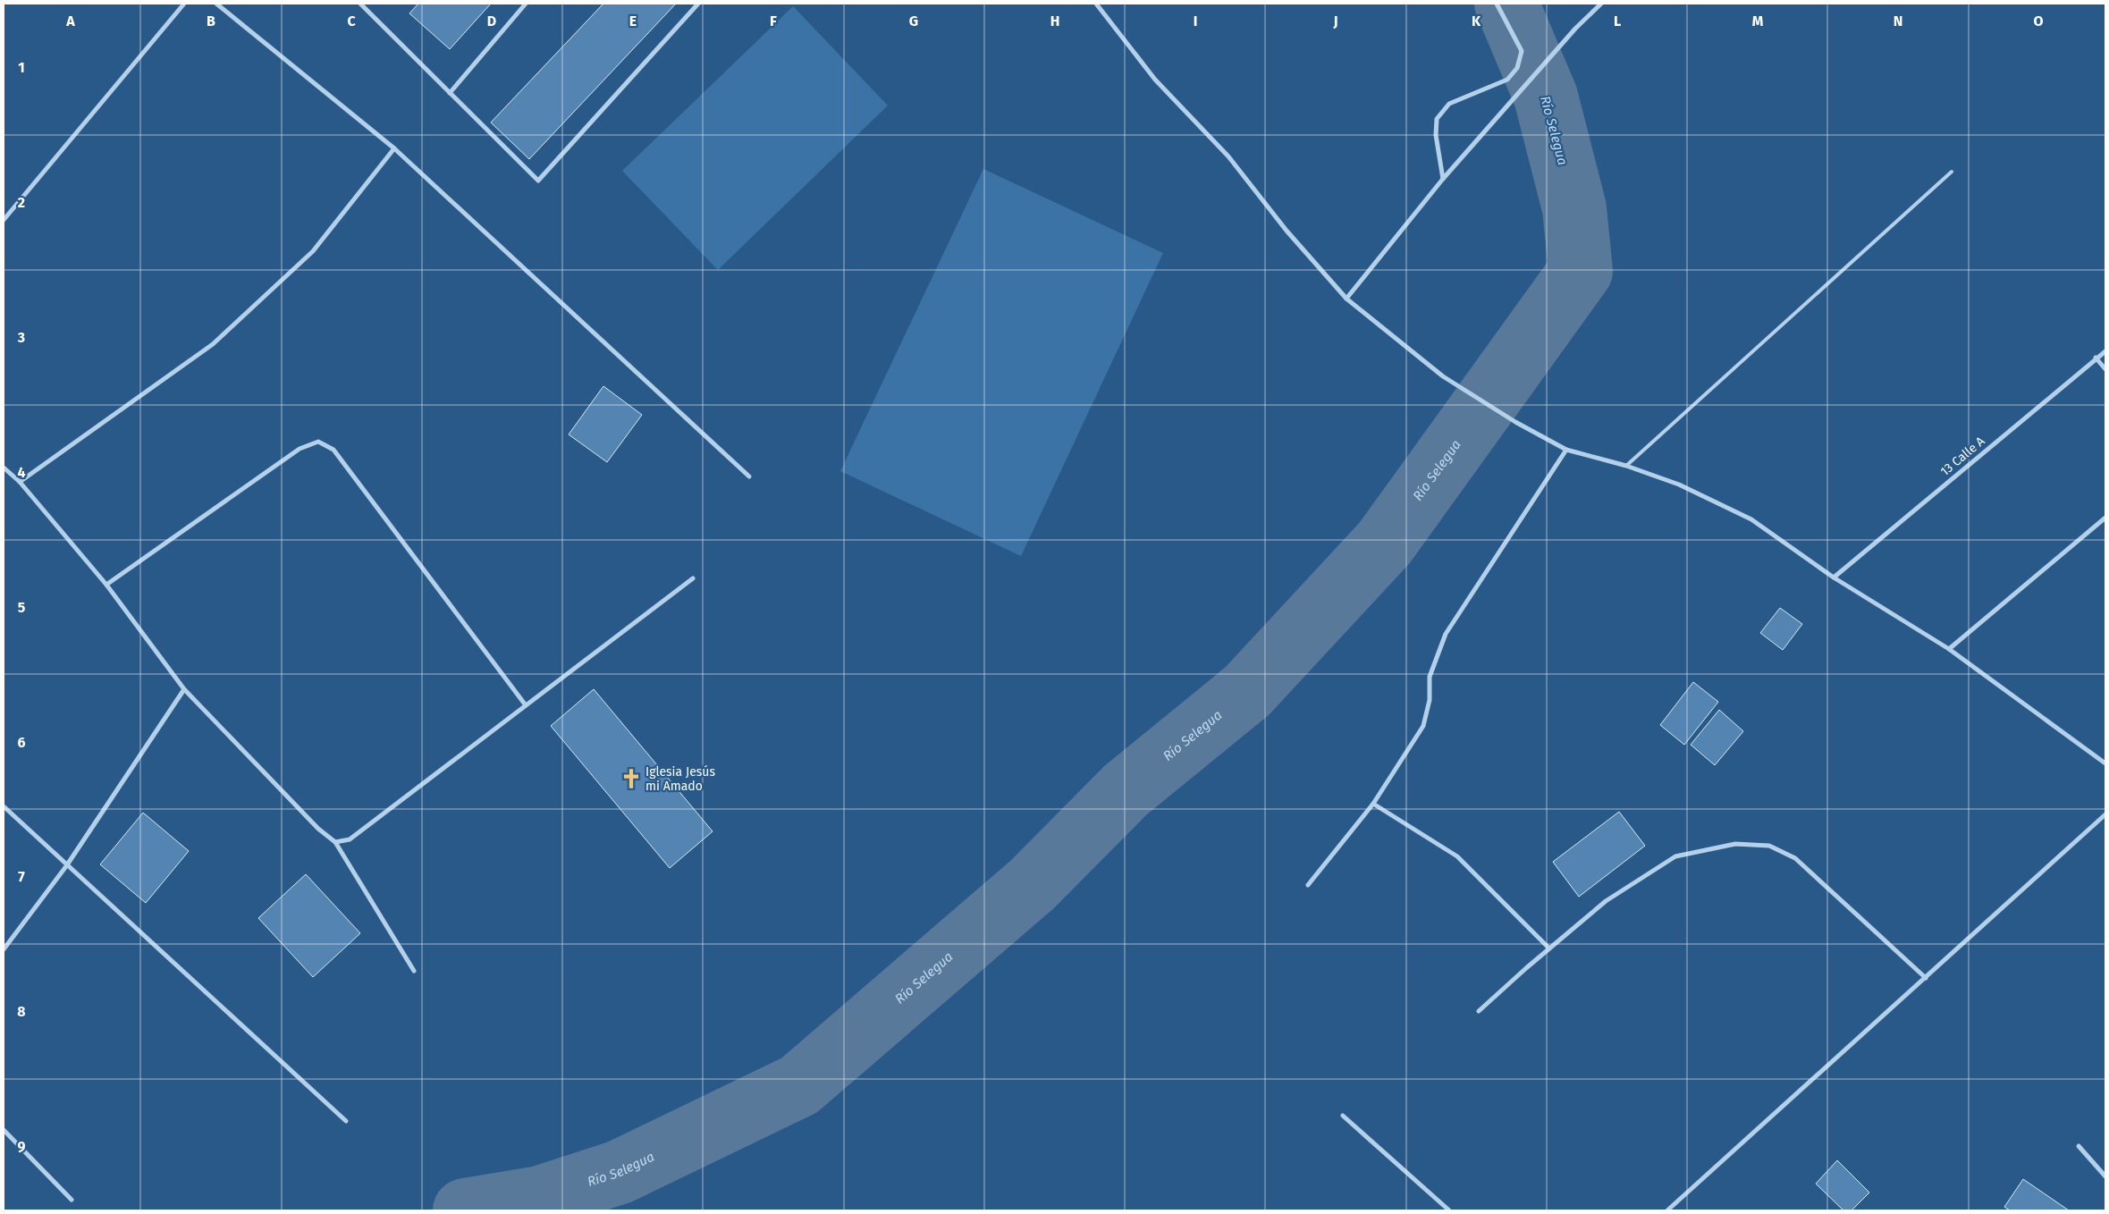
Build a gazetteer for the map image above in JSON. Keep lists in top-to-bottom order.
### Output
{
  "streets": {
    "street": ["13 Calle A"]
  },
  "water": ["Río Selegua"],
  "places": {
    "church": ["Iglesia Jesús mi Amado"]
  },
  "grid": {
    "columns": [
      "A",
      "B",
      "C",
      "D",
      "E",
      "F",
      "G",
      "H",
      "I",
      "J",
      "K",
      "L",
      "M",
      "N",
      "O"
    ],
    "rows": [
      "1",
      "2",
      "3",
      "4",
      "5",
      "6",
      "7",
      "8",
      "9"
    ]
  }
}
